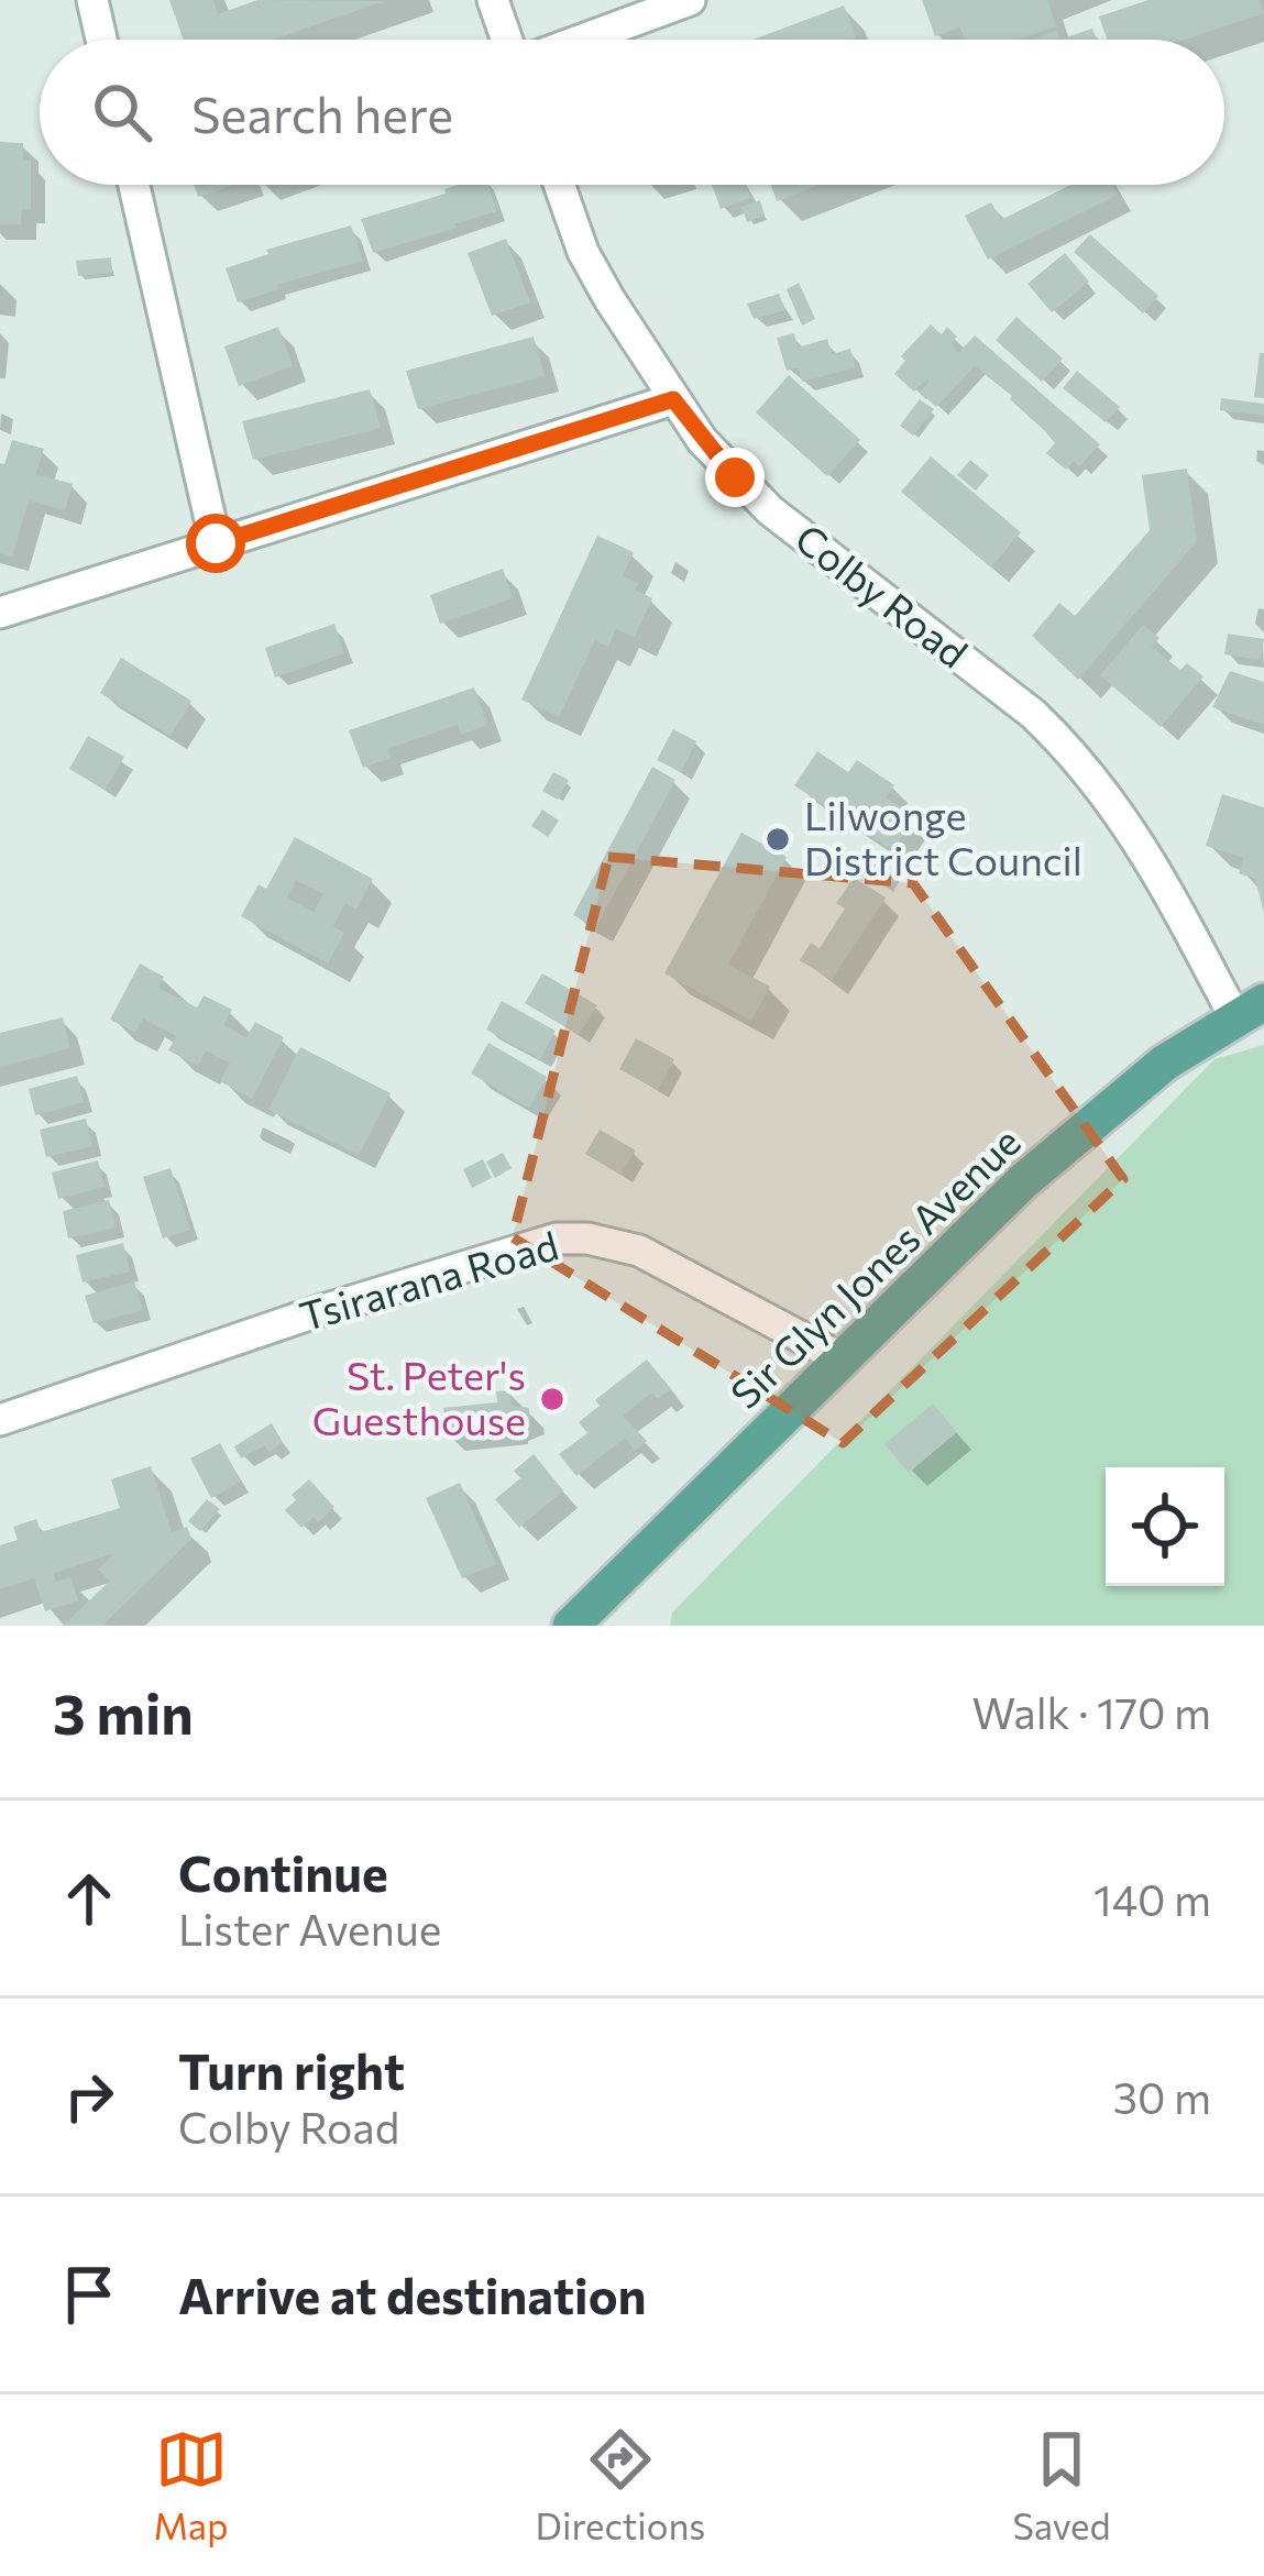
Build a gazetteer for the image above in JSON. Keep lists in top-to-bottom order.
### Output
{
  "streets": {
    "main road": ["Sir Glyn Jones Avenue"],
    "street": ["Colby Road", "Tsirarana Road"]
  },
  "crossings": [
    ["Colby Road", "Sir Glyn Jones Avenue"],
    ["Sir Glyn Jones Avenue", "Tsirarana Road"]
  ],
  "places": ["Lilwonge District Council", "St. Peter's Guesthouse"],
  "page": {
    "search": "Search here",
    "heading": ["3 min", "Walk · 170 m"],
    "list": [
      ["Continue", "Lister Avenue", "140 m"],
      ["Turn right", "Colby Road", "30 m"],
      "Arrive at destination"
    ],
    "nav": ["Map", "Directions", "Saved"]
  }
}
